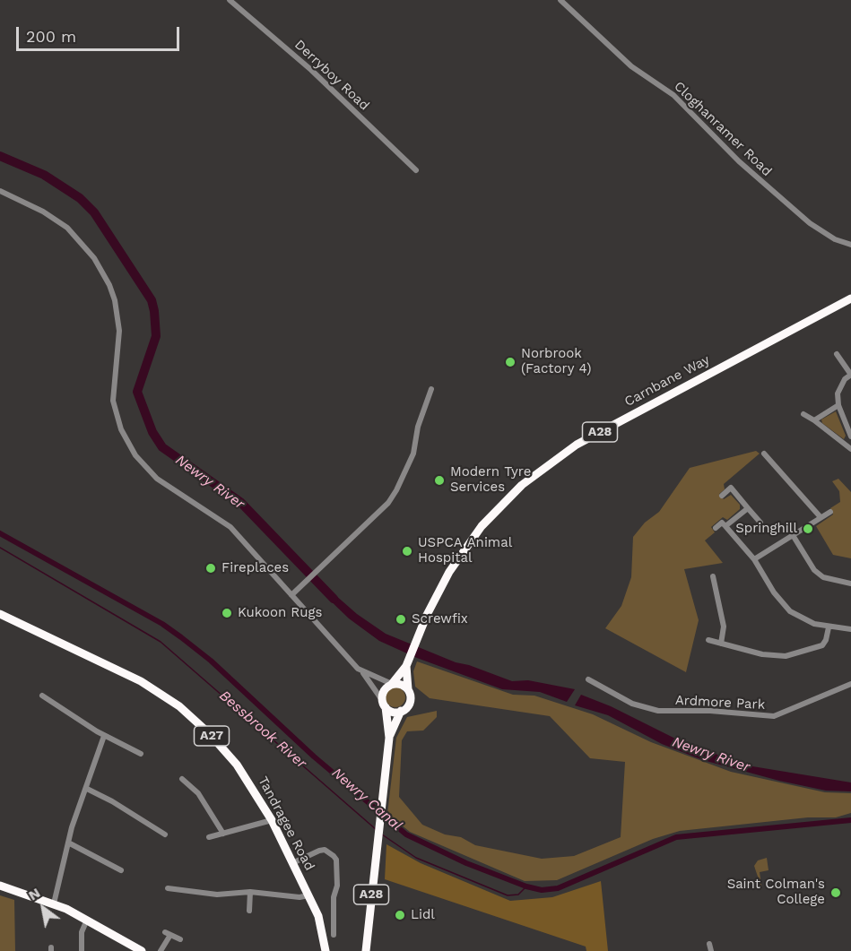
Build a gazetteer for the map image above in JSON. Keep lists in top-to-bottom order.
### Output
{
  "streets": {
    "highway": [
      "Carnbane Way",
      "A28",
      "A27",
      "Tandragee Road"
    ],
    "street": ["Derryboy Road", "Cloghanramer Road", "Ardmore Park"]
  },
  "water": ["Newry River", "Bessbrook River", "Newry Canal"],
  "places": [
    "Norbrook (Factory 4)",
    "Modern Tyre Services",
    "Springhill",
    "USPCA Animal Hospital",
    "Fireplaces",
    "Kukoon Rugs",
    "Screwfix",
    "Saint Colman's College",
    "Lidl"
  ],
  "scale_bar": "200 m",
  "north": "top left"
}
